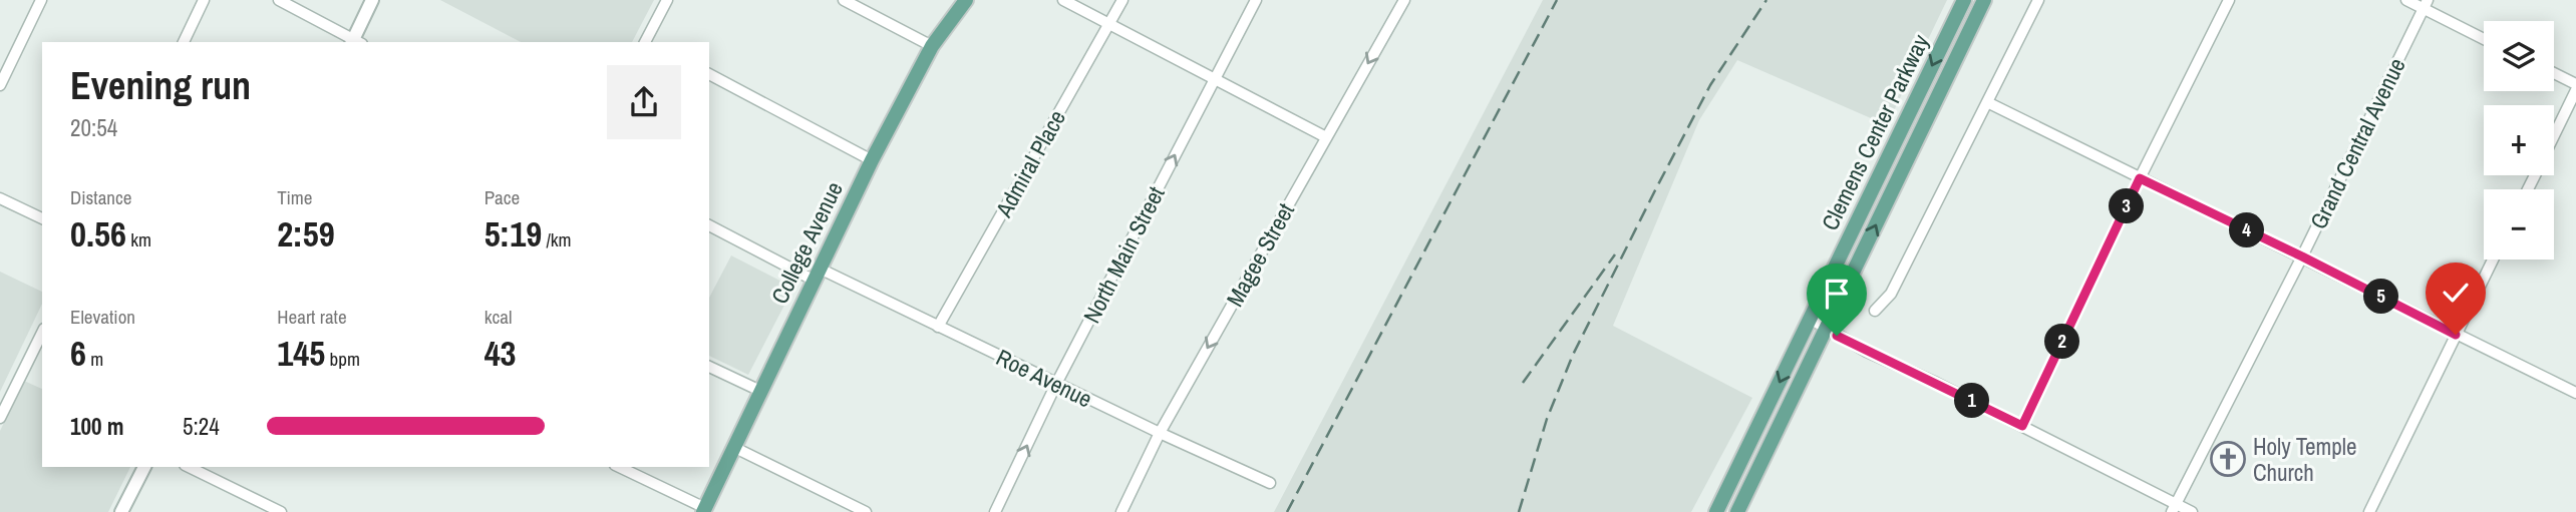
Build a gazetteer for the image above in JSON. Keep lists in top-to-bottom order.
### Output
{
  "streets": {
    "main road": ["Clemens Center Parkway", "College Avenue"],
    "street": [
      "Grand Central Avenue",
      "Admiral Place",
      "North Main Street",
      "Magee Street",
      "Roe Avenue"
    ]
  },
  "crossings": [
    ["Admiral Place", "Roe Avenue"],
    ["College Avenue", "Roe Avenue"],
    ["North Main Street", "Roe Avenue"],
    ["Magee Street", "Roe Avenue"]
  ],
  "one_way": ["North Main Street", "Magee Street"],
  "places": {
    "church": ["Holy Temple Church"]
  },
  "page": {
    "map_buttons": ["+", "−"],
    "heading": ["Evening run", "20:54"],
    "stats": [
      ["Distance", "0.56 km"],
      ["Time", "2:59"],
      ["Pace", "5:19 /km"],
      ["Elevation", "6 m"],
      ["Heart rate", "145 bpm"],
      ["kcal", "43"]
    ],
    "pins": [
      "3",
      "4",
      "5",
      "2",
      "1"
    ],
    "list": [
      {
        "name": "100 m",
        "note": "5:24"
      }
    ]
  }
}
